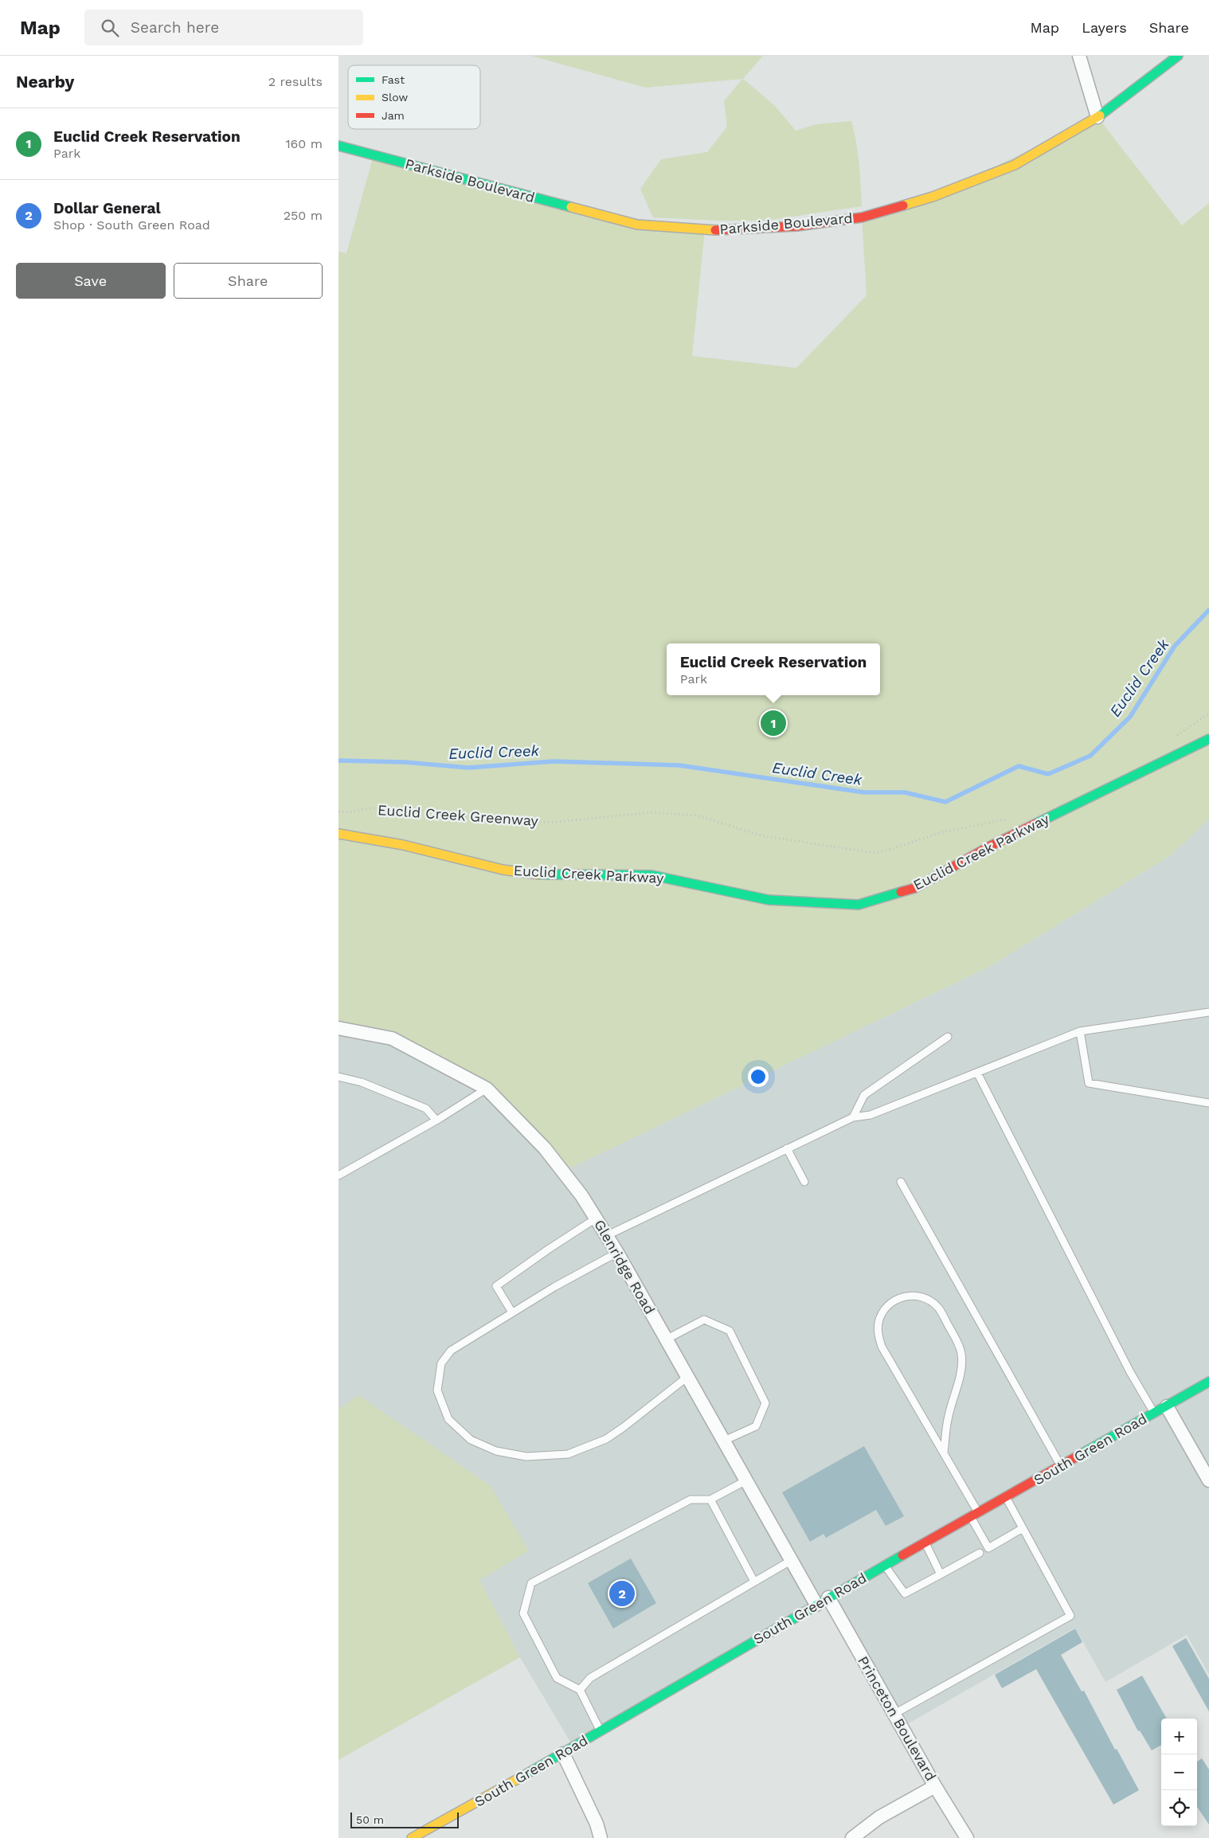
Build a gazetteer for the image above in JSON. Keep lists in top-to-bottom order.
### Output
{
  "streets": {
    "street": [
      "Parkside Boulevard",
      "Euclid Creek Parkway",
      "Glenridge Road",
      "South Green Road",
      "Princeton Boulevard"
    ],
    "path": ["Euclid Creek Greenway"]
  },
  "crossings": [
    ["Glenridge Road", "South Green Road"],
    ["South Green Road", "Princeton Boulevard"]
  ],
  "water": ["Euclid Creek"],
  "legend": ["Fast", "Slow", "Jam"],
  "scale_bar": "50 m",
  "page": {
    "header": "Map",
    "search": "Search here",
    "nav": ["Map", "Layers", "Share"],
    "heading": ["Nearby", "2 results"],
    "list": [
      {
        "mark": "1",
        "name": "Euclid Creek Reservation",
        "note": "Park",
        "value": "160 m"
      },
      {
        "mark": "2",
        "name": "Dollar General",
        "note": "Shop · South Green Road",
        "value": "250 m"
      }
    ],
    "buttons": ["Save", "Share"],
    "popup": ["Euclid Creek Reservation", "Park"],
    "pins": ["1", "2"],
    "map_buttons": ["+", "−"],
    "scale": "50 m"
  }
}
